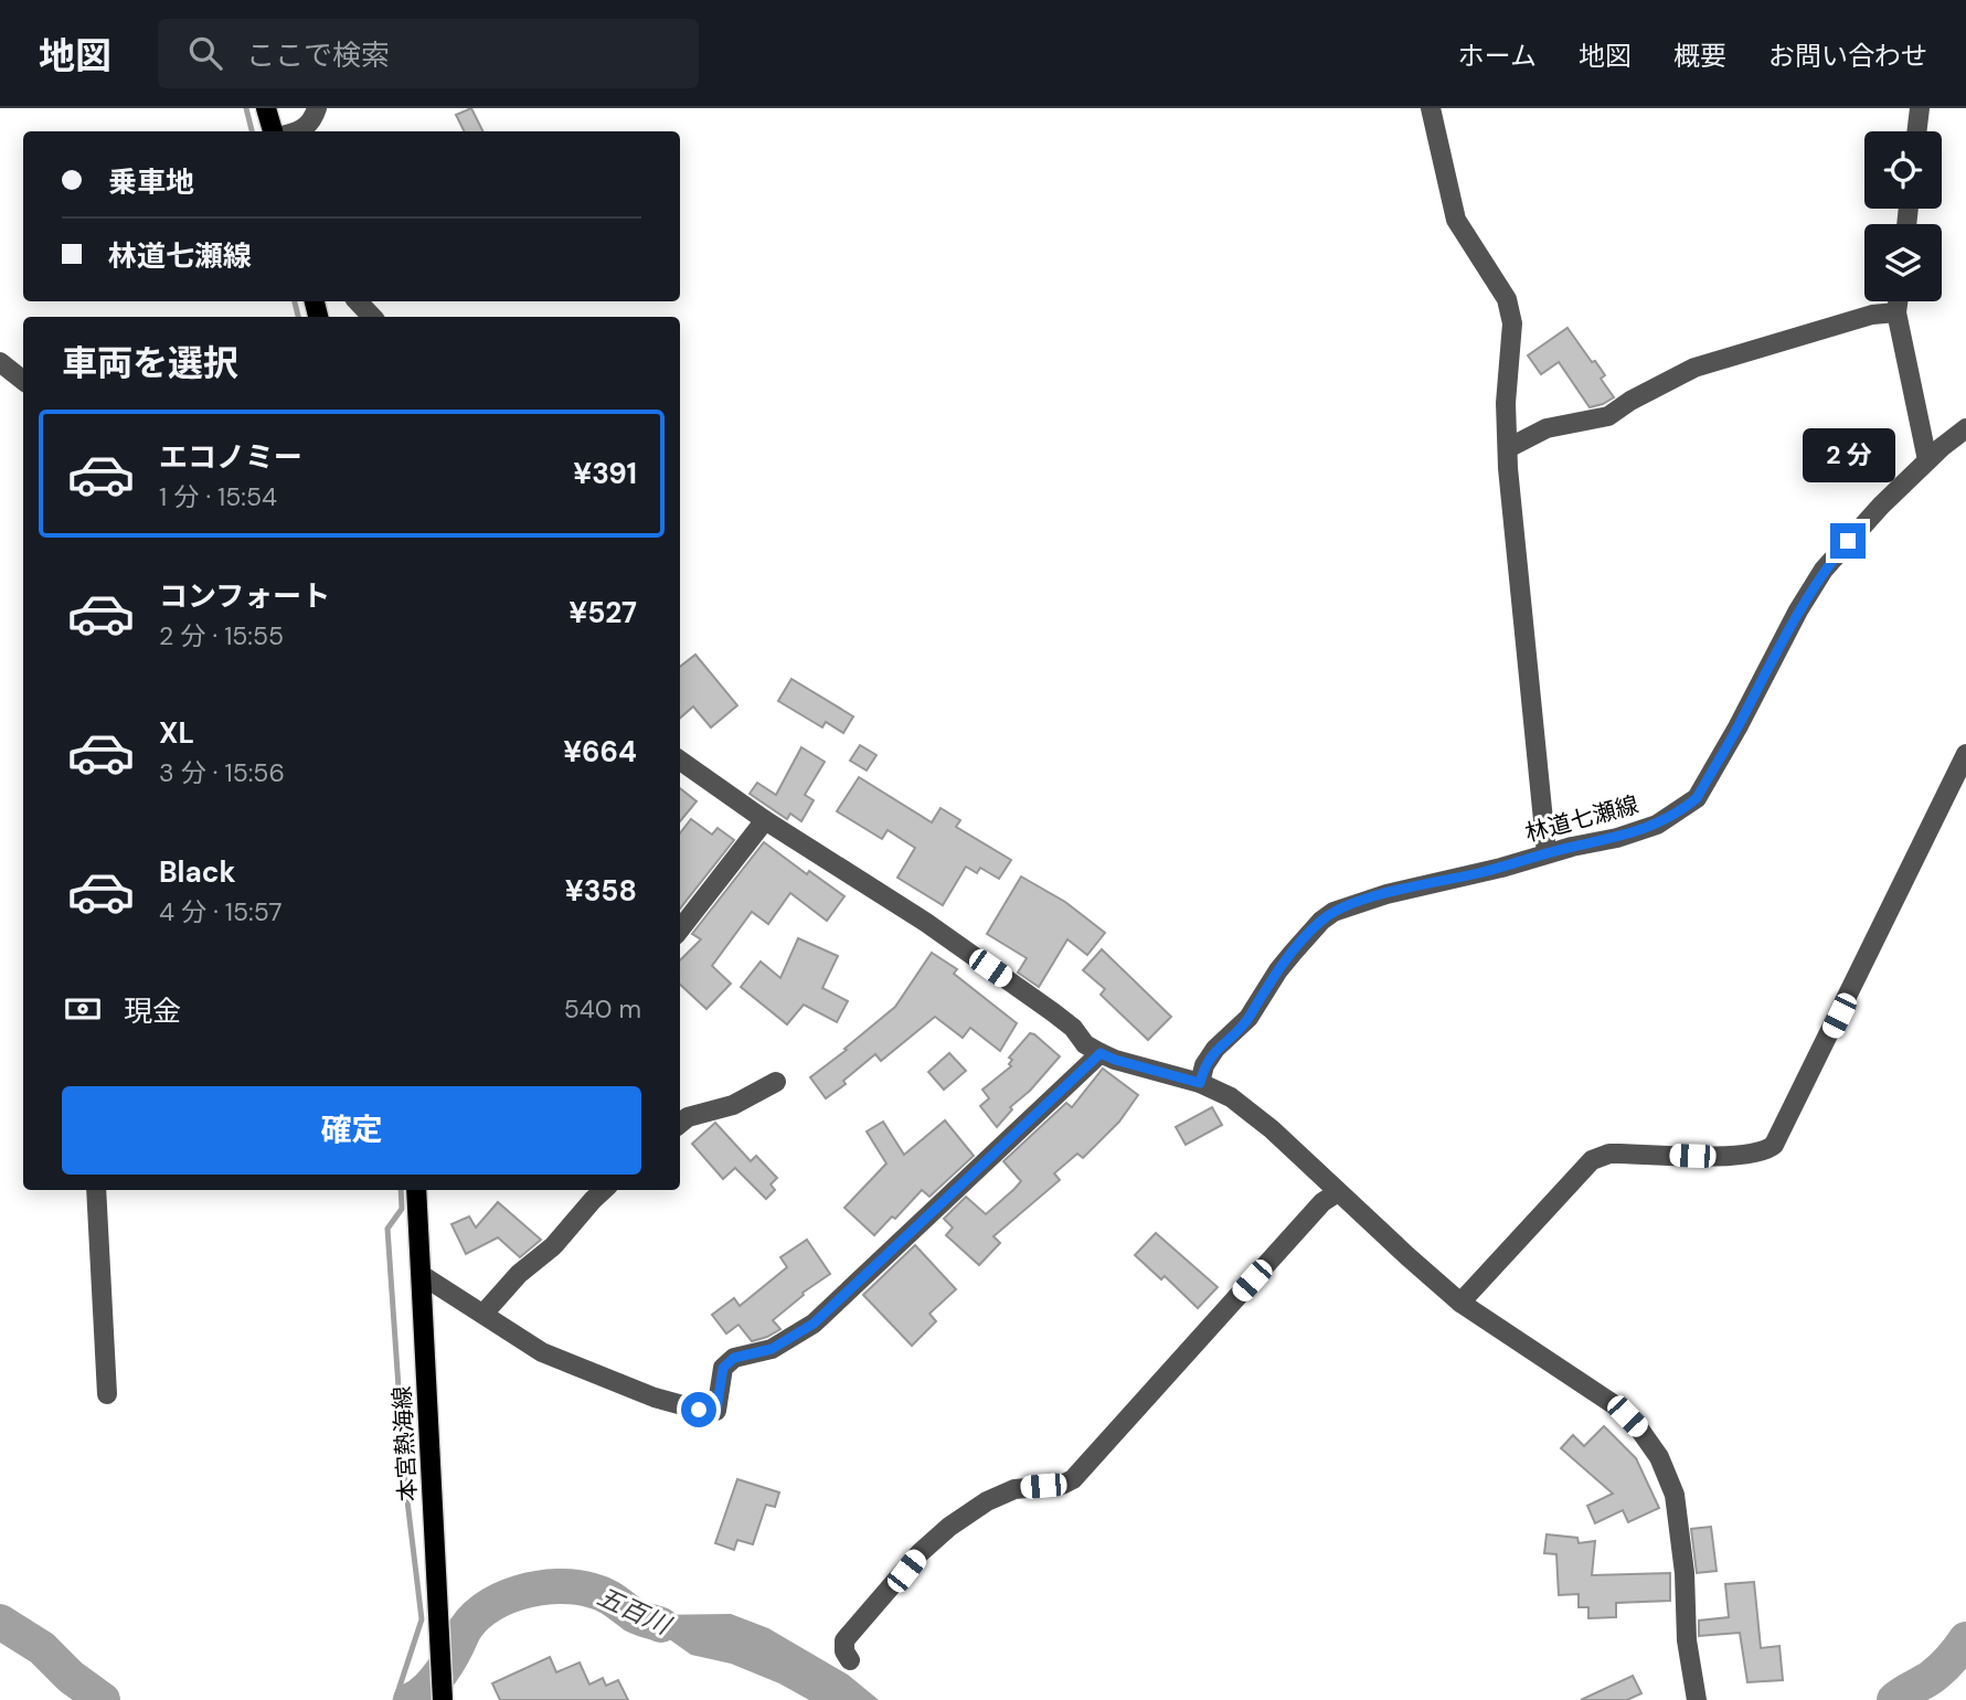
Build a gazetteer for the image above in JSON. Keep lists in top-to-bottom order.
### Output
{
  "streets": {
    "main road": ["本宮熱海線"],
    "street": ["林道七瀬線"]
  },
  "water": ["五百川"],
  "page": {
    "header": "地図",
    "search": "ここで検索",
    "nav": [
      "ホーム",
      "地図",
      "概要",
      "お問い合わせ"
    ],
    "banner": ["乗車地", "林道七瀬線"],
    "heading": "車両を選択",
    "list": [
      {
        "name": "エコノミー",
        "note": "1 分 · 15:54",
        "value": "¥391"
      },
      {
        "name": "コンフォート",
        "note": "2 分 · 15:55",
        "value": "¥527"
      },
      {
        "name": "XL",
        "note": "3 分 · 15:56",
        "value": "¥664"
      },
      {
        "name": "Black",
        "note": "4 分 · 15:57",
        "value": "¥358"
      }
    ],
    "bubble": "2 分",
    "pay": ["現金", "540 m"],
    "buttons": "確定"
  }
}
